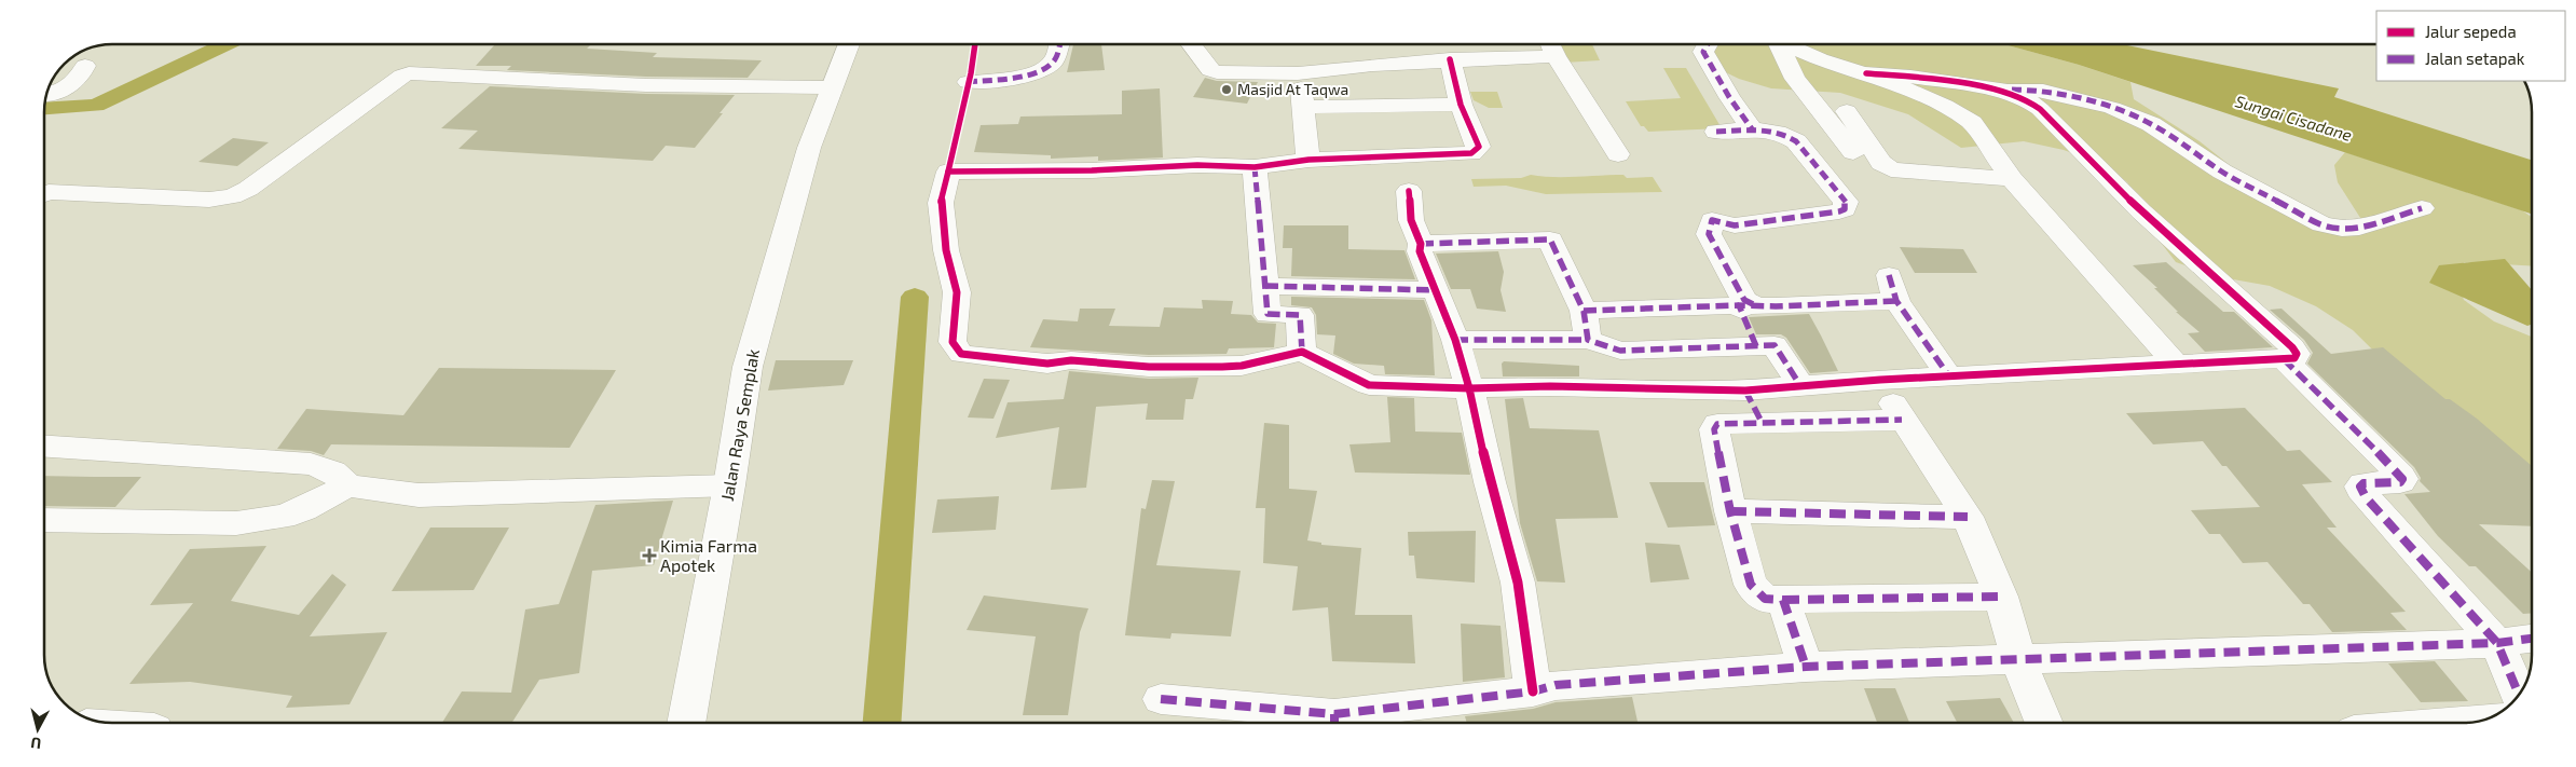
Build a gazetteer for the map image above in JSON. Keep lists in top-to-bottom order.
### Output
{
  "streets": {
    "street": ["Jalan Raya Semplak"]
  },
  "water": ["Sungai Cisadane"],
  "places": {
    "other": ["Masjid At Taqwa"],
    "health": ["Kimia Farma Apotek"]
  },
  "legend": ["Jalur sepeda", "Jalan setapak"],
  "north": "bottom"
}
